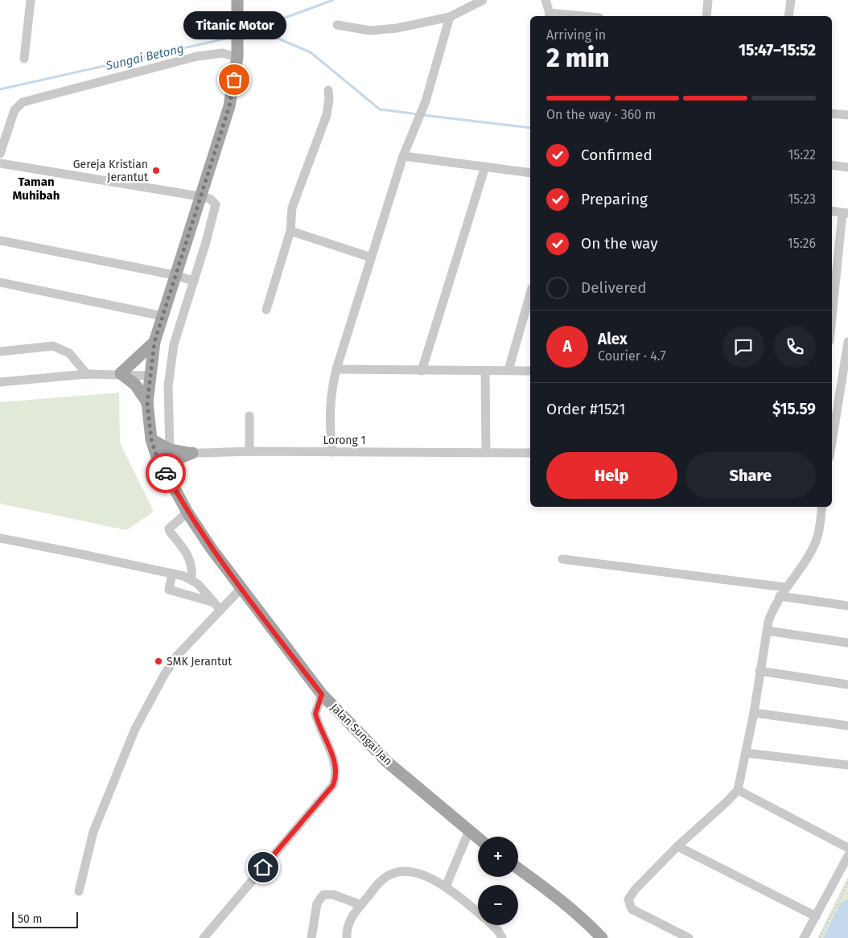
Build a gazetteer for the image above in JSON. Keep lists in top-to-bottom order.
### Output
{
  "streets": {
    "main road": ["Jalan Sungai Jan"],
    "street": ["Lorong 1"]
  },
  "crossings": [
    ["Lorong 1", "Jalan Sungai Jan"]
  ],
  "districts": ["Taman Muhibah"],
  "water": ["Sungai Betong"],
  "places": ["Titanic Motor", "Gereja Kristian Jerantut", "SMK Jerantut"],
  "scale_bar": "50 m",
  "page": {
    "bubble": "Titanic Motor",
    "heading": ["2 min", "Arriving in", "15:47–15:52"],
    "panel": [
      "Alex",
      "Courier · 4.7",
      "Order #1521",
      "$15.59"
    ],
    "bar": "On the way · 360 m",
    "list": [
      ["Confirmed", "15:22"],
      ["Preparing", "15:23"],
      ["On the way", "15:26"],
      "Delivered"
    ],
    "round": "A",
    "buttons": ["Help", "Share"],
    "map_buttons": ["+", "−"],
    "scale": "50 m"
  }
}
